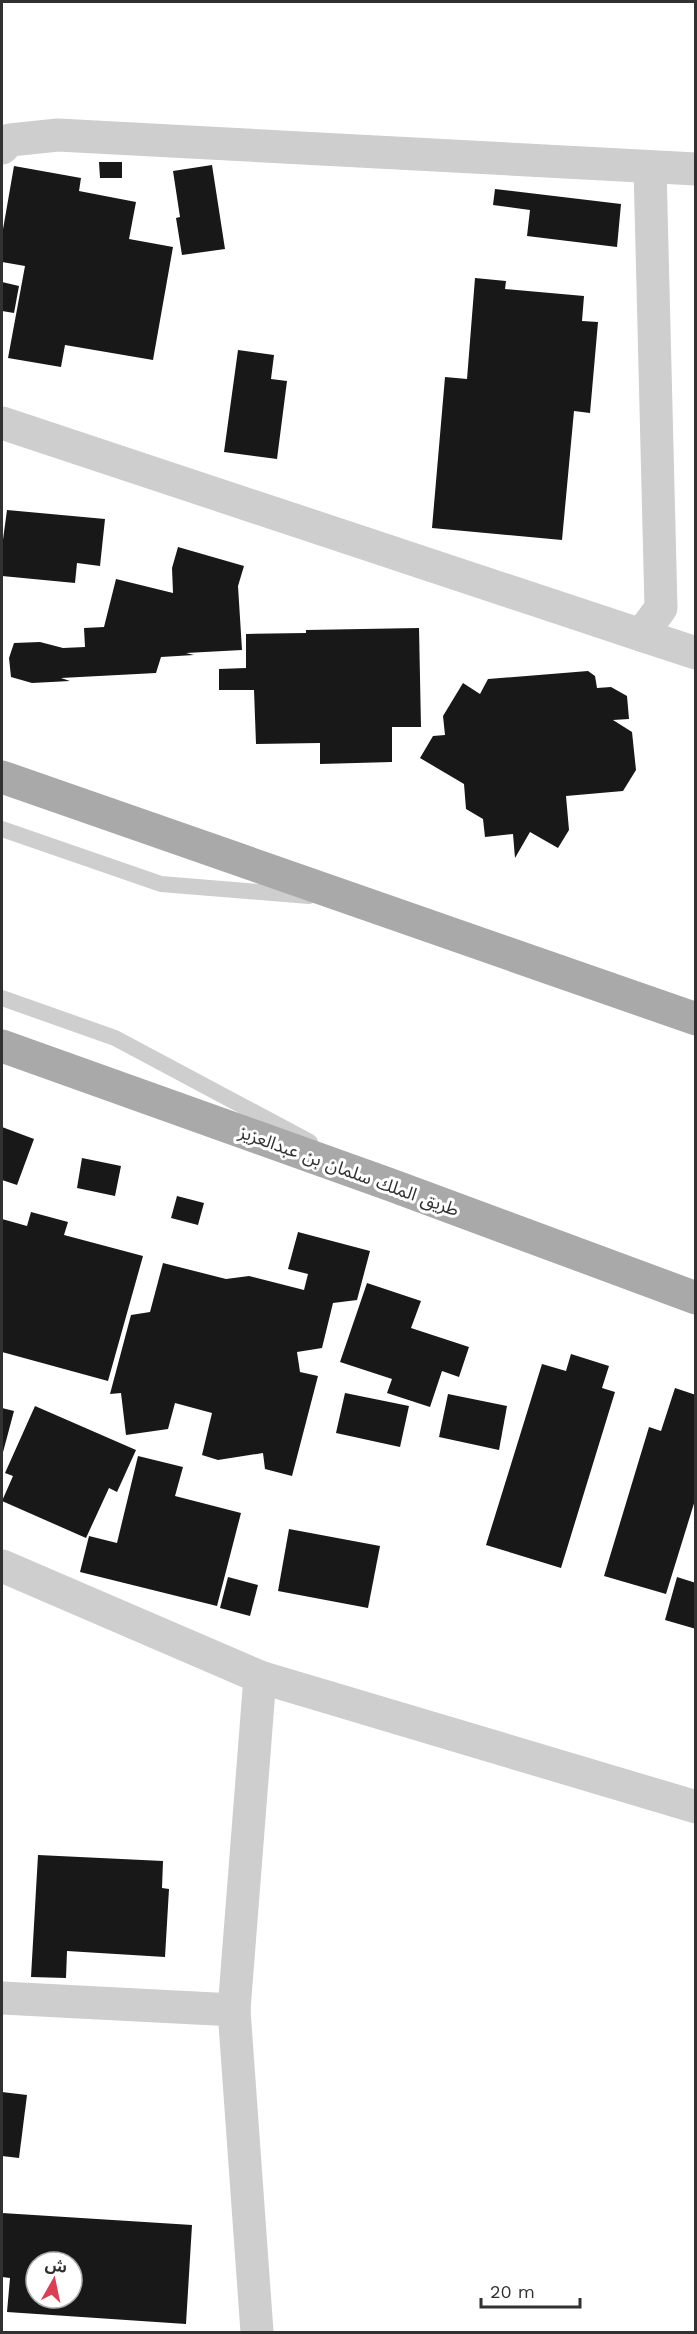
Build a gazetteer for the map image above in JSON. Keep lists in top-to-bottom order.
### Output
{
  "streets": {
    "main road": ["طريق الملك سلمان بن عبدالعزيز"]
  },
  "scale_bar": "20 m",
  "north": "top"
}
